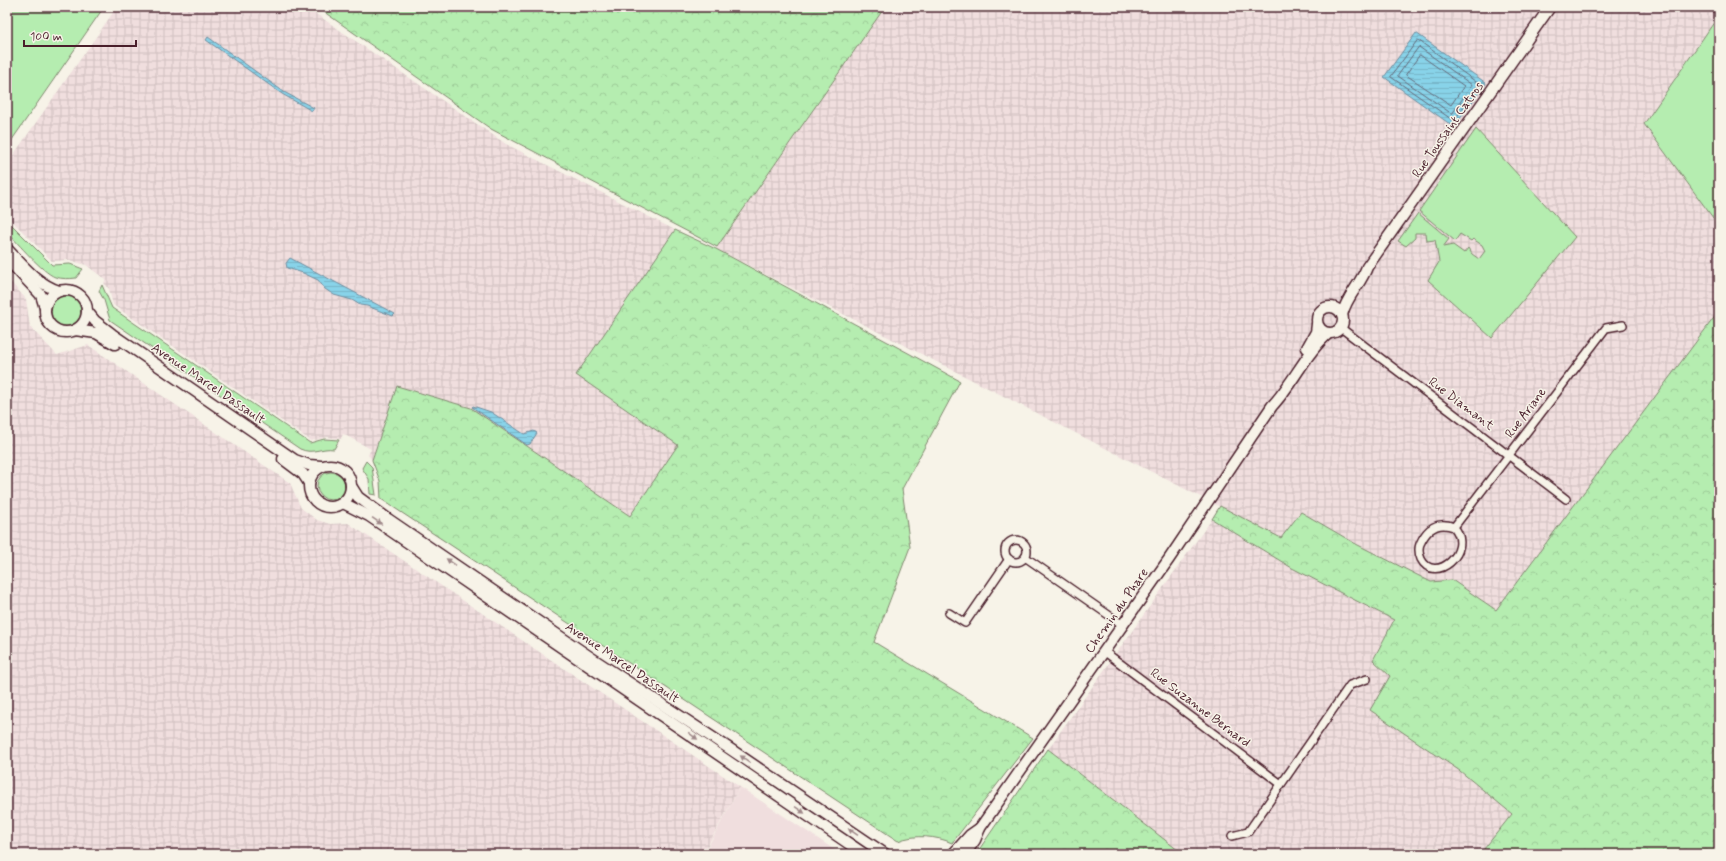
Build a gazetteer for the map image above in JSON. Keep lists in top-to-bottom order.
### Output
{
  "streets": {
    "main road": ["Rue Toussaint Catros", "Avenue Marcel Dassault", "Chemin du Phare"],
    "street": ["Rue Diamant", "Rue Ariane", "Rue Suzanne Bernard"]
  },
  "crossings": [
    ["Rue Toussaint Catros", "Rue Diamant"],
    ["Rue Toussaint Catros", "Chemin du Phare"],
    ["Rue Diamant", "Rue Ariane"],
    ["Rue Diamant", "Chemin du Phare"],
    ["Chemin du Phare", "Rue Suzanne Bernard"]
  ],
  "scale_bar": "100 m"
}
